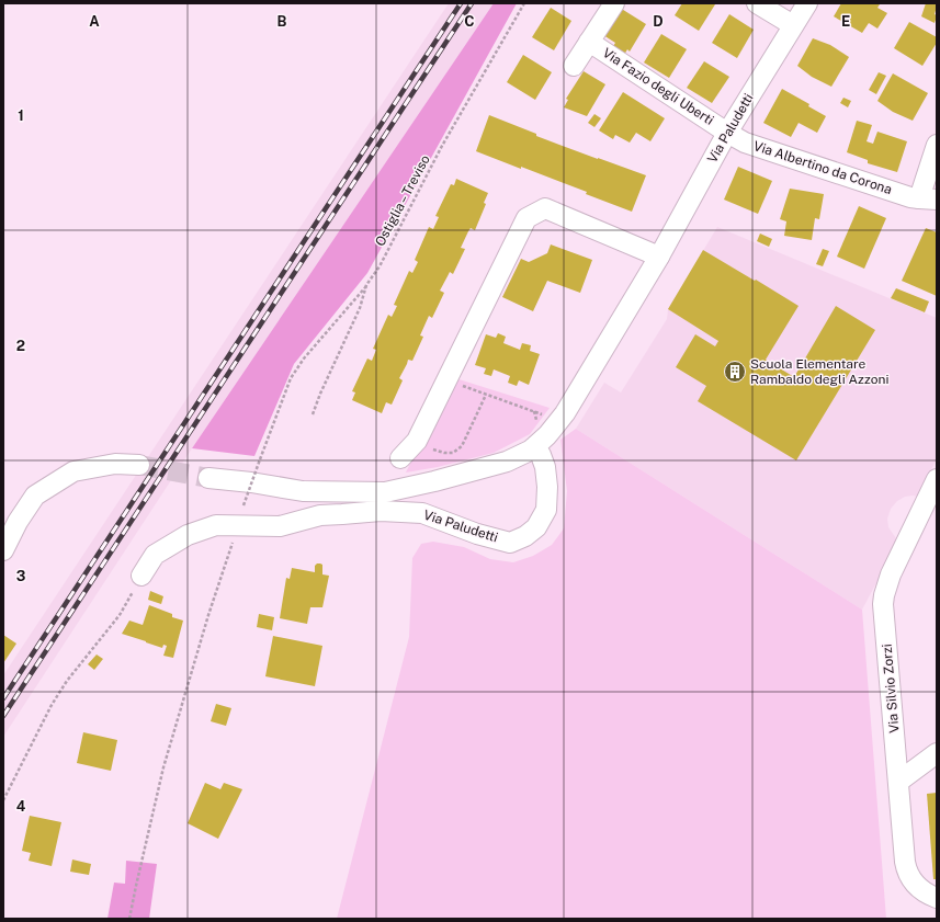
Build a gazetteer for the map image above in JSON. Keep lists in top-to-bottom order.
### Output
{
  "streets": {
    "street": [
      "Via Fazio degli Uberti",
      "Via Paludetti",
      "Via Albertino da Corona",
      "Via Silvio Zorzi"
    ],
    "path": ["Ostiglia – Treviso"]
  },
  "crossings": [
    ["Via Fazio degli Uberti", "Via Paludetti"],
    ["Via Fazio degli Uberti", "Via Albertino da Corona"],
    ["Via Paludetti", "Via Albertino da Corona"]
  ],
  "places": {
    "building": ["Scuola Elementare Rambaldo degli Azzoni"]
  },
  "grid": {
    "columns": [
      "A",
      "B",
      "C",
      "D",
      "E"
    ],
    "rows": [
      "1",
      "2",
      "3",
      "4"
    ]
  }
}
